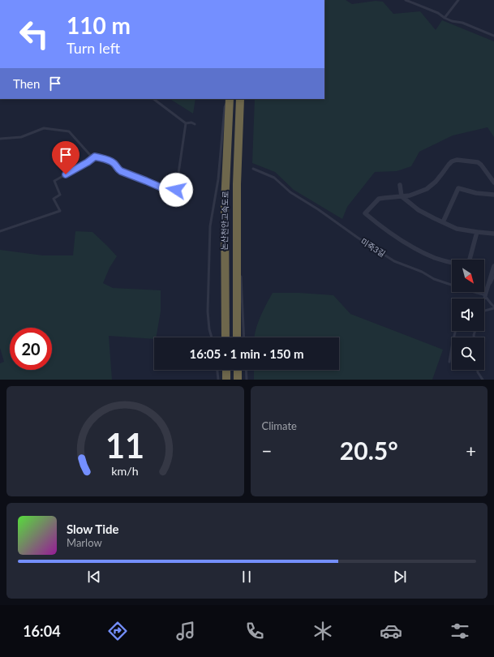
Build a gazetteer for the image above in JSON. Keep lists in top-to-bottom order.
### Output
{
  "streets": {
    "highway": ["논산천안고속도로"],
    "lane": ["미죽3길"]
  },
  "north": "bottom right",
  "page": {
    "turn": ["110 m", "Turn left"],
    "then": "Then",
    "limit": "20",
    "trip": "16:05 · 1 min · 150 m",
    "tile": "Climate",
    "heat": ["−", "20.5°", "+"],
    "song": ["Slow Tide", "Marlow"],
    "tabs": "16:04",
    "gauge": ["11", "km/h"]
  }
}
